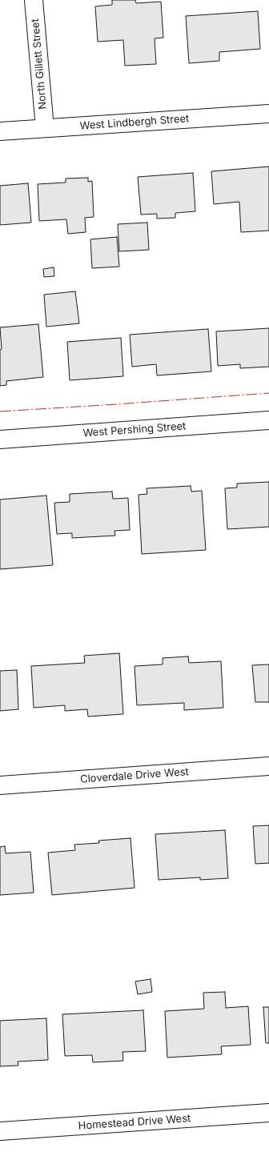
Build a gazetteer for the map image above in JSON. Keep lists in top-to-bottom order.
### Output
{
  "streets": {
    "street": [
      "North Gillett Street",
      "West Lindbergh Street",
      "West Pershing Street",
      "Cloverdale Drive West",
      "Homestead Drive West"
    ]
  },
  "crossings": [
    ["North Gillett Street", "West Lindbergh Street"]
  ]
}
